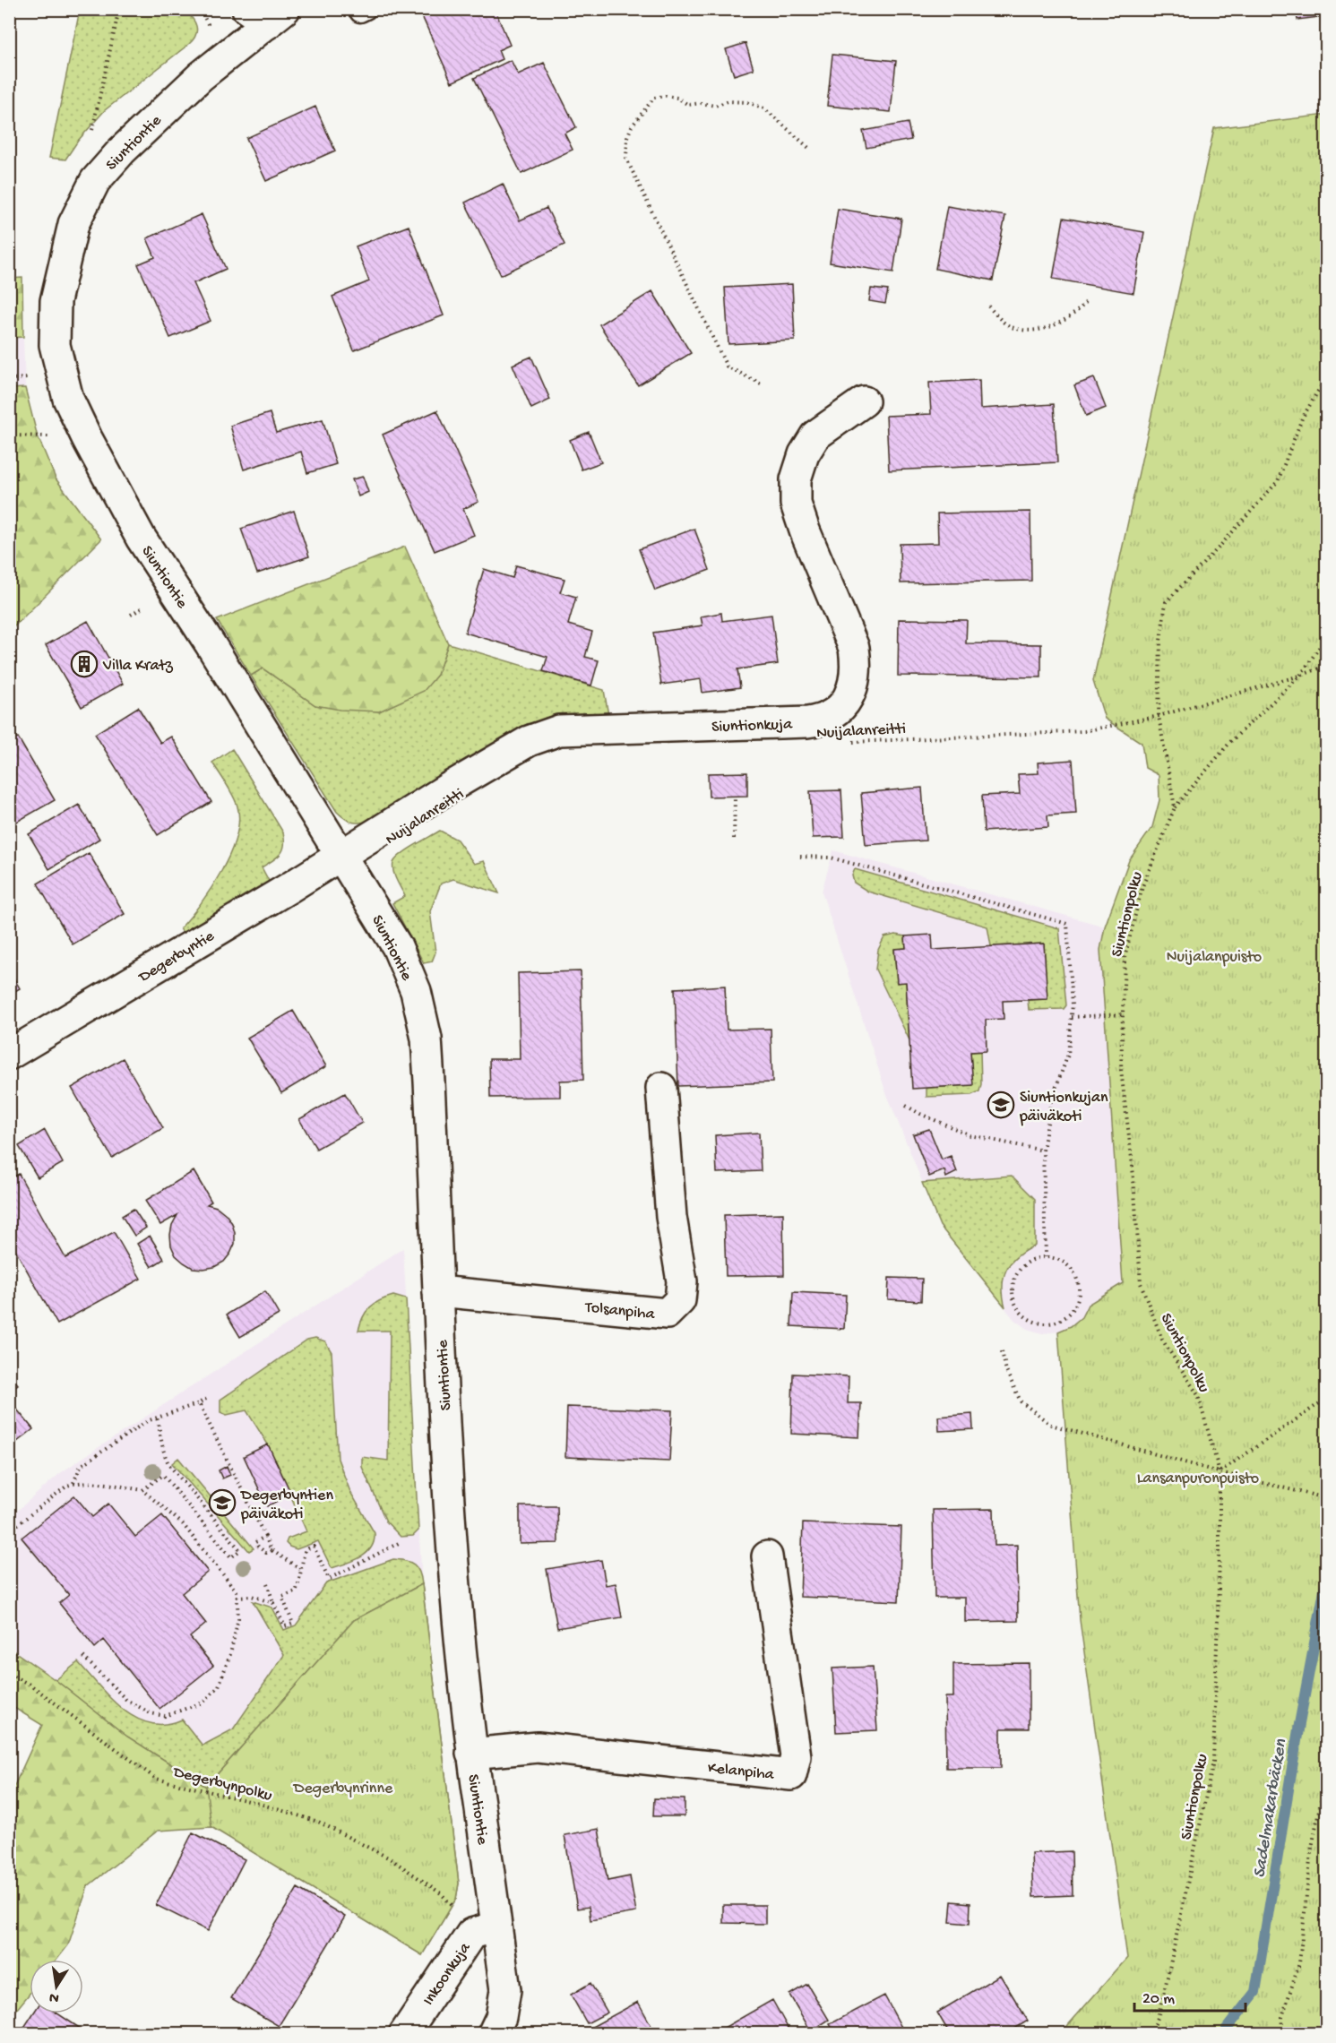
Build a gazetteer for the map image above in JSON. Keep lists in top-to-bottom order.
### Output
{
  "streets": {
    "street": [
      "Siuntiontie",
      "Siuntionkuja",
      "Degerbyntie",
      "Tolsanpiha",
      "Kelanpiha",
      "Inkoonkuja"
    ],
    "path": ["Nuijalanreitti", "Siuntionpolku", "Degerbynpolku"]
  },
  "crossings": [
    ["Siuntiontie", "Siuntionkuja"],
    ["Siuntiontie", "Degerbyntie"],
    ["Siuntiontie", "Tolsanpiha"],
    ["Siuntiontie", "Kelanpiha"],
    ["Siuntiontie", "Degerbynpolku"],
    ["Siuntiontie", "Inkoonkuja"],
    ["Siuntionkuja", "Degerbyntie"],
    ["Degerbynpolku", "Inkoonkuja"]
  ],
  "water": ["Sadelmakarbäcken"],
  "parks": ["Nuijalanpuisto", "Lansanpuronpuisto", "Degerbynrinne"],
  "places": {
    "building": ["Villa Kratz"],
    "school or university": ["Siuntionkujan päiväkoti", "Degerbyntien päiväkoti"]
  },
  "scale_bar": "20 m",
  "north": "bottom"
}
